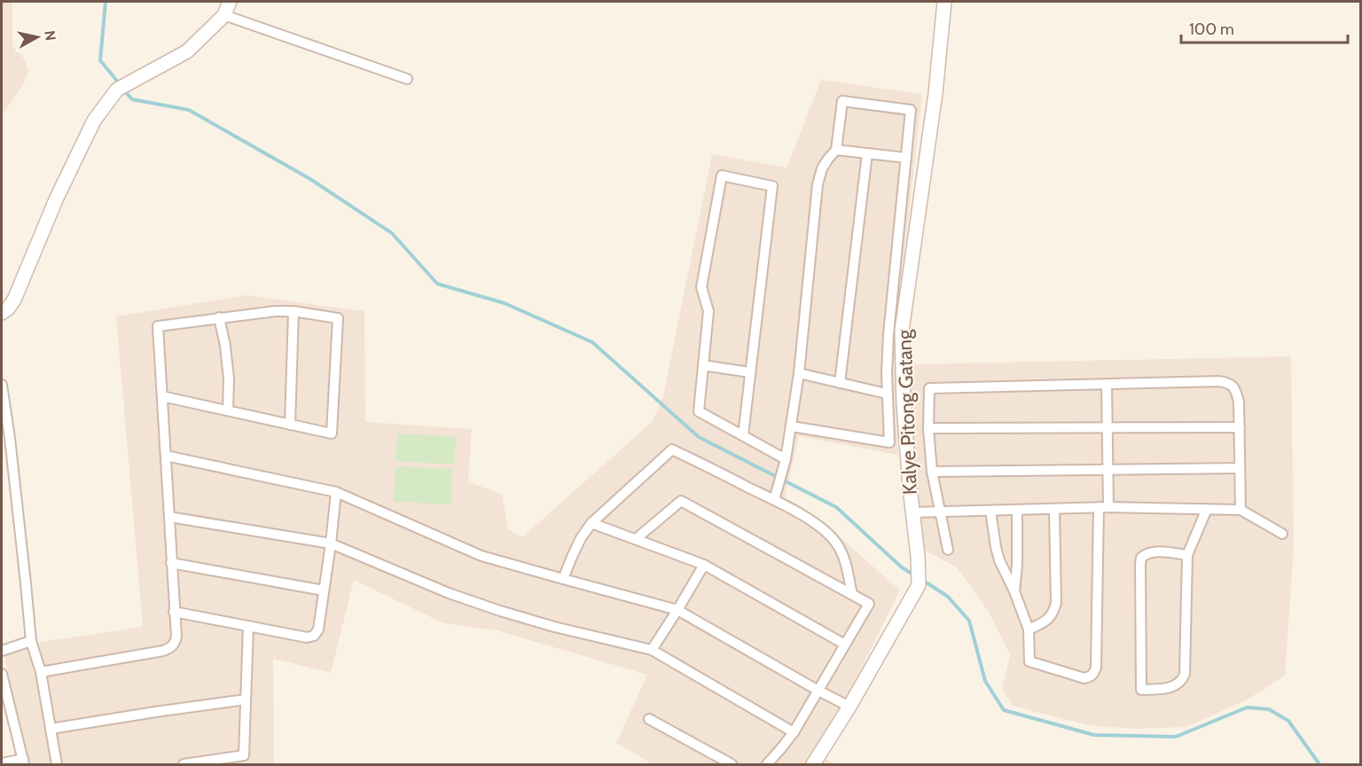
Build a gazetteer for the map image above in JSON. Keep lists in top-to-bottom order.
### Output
{
  "streets": {
    "street": ["Kalye Pitong Gatang"]
  },
  "scale_bar": "100 m",
  "north": "right"
}
